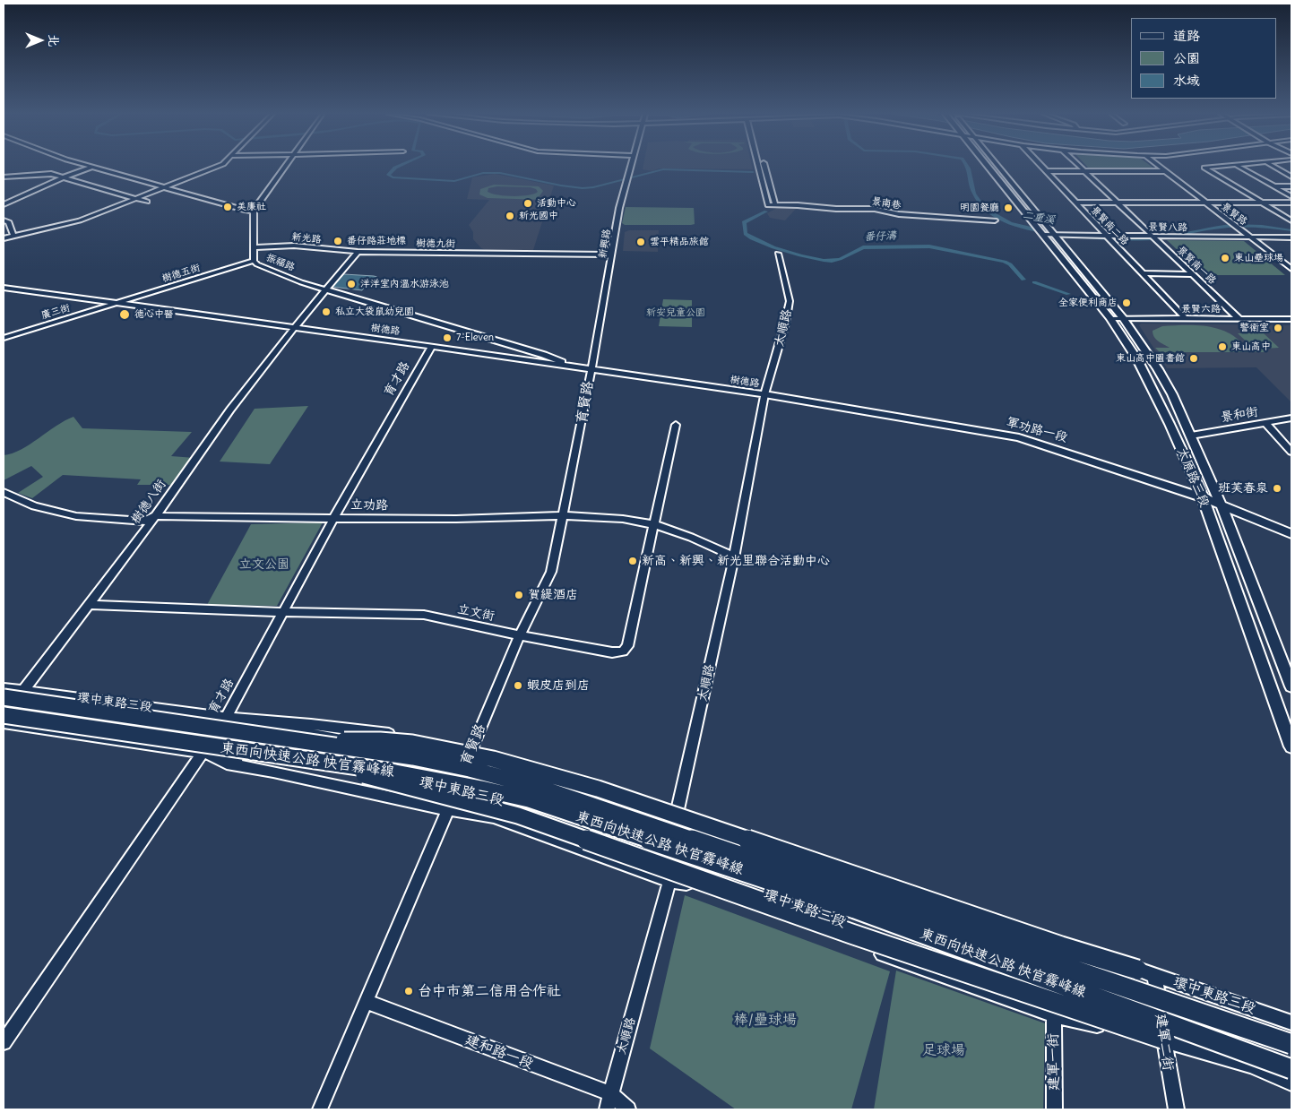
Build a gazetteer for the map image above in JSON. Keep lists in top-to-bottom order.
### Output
{
  "streets": {
    "highway": ["東西向快速公路 快官霧峰線"],
    "main road": ["軍功路一段", "太原路三段"],
    "street": [
      "景南巷",
      "景賢路",
      "景賢南二路",
      "景賢八路",
      "新光路",
      "樹德九街",
      "新興路",
      "振福路",
      "景賢南一路",
      "樹德五街",
      "景賢六路",
      "廣三街",
      "太順路",
      "樹德路",
      "育才路",
      "育賢路",
      "景和街",
      "樹德八街",
      "立功路",
      "立文街",
      "環中東路三段",
      "建軍二街",
      "建和路一段",
      "建軍一街"
    ]
  },
  "crossings": [
    ["景賢路", "景賢八路"],
    ["景賢南二路", "景賢八路"],
    ["景賢南二路", "景賢六路"],
    ["景賢八路", "景賢南一路"],
    ["景賢八路", "太原路三段"],
    ["新光路", "樹德九街"],
    ["新光路", "振福路"],
    ["樹德九街", "新興路"],
    ["新興路", "樹德路"],
    ["新興路", "育賢路"],
    ["振福路", "樹德五街"],
    ["振福路", "樹德路"],
    ["景賢南一路", "景賢六路"],
    ["樹德五街", "廣三街"],
    ["樹德五街", "樹德路"],
    ["景賢六路", "太原路三段"],
    ["廣三街", "樹德路"],
    ["太順路", "樹德路"],
    ["太順路", "軍功路一段"],
    ["太順路", "立功路"],
    ["太順路", "環中東路三段"],
    ["太順路", "建和路一段"],
    ["樹德路", "育才路"],
    ["樹德路", "育賢路"],
    ["樹德路", "軍功路一段"],
    ["樹德路", "樹德八街"],
    ["育才路", "立功路"],
    ["育才路", "立文街"],
    ["育才路", "環中東路三段"],
    ["育賢路", "立功路"],
    ["育賢路", "立文街"],
    ["育賢路", "環中東路三段"],
    ["育賢路", "建和路一段"],
    ["景和街", "太原路三段"],
    ["軍功路一段", "太原路三段"],
    ["樹德八街", "立功路"],
    ["樹德八街", "立文街"],
    ["樹德八街", "環中東路三段"],
    ["立功路", "立文街"],
    ["環中東路三段", "建軍二街"],
    ["環中東路三段", "建軍一街"]
  ],
  "water": ["二重溪", "番仔溝"],
  "parks": [
    "新安兒童公園",
    "立文公園",
    "棒/壘球場",
    "足球場"
  ],
  "places": [
    "活動中心",
    "美廉社",
    "明園餐廳",
    "新光國中",
    "番仔路莊地標",
    "雲平精品旅館",
    "東山壘球場",
    "洋洋室內溫水游泳池",
    "全家便利商店",
    "私立大袋鼠幼兒園",
    "德心中醫",
    "警衛室",
    "7-Eleven",
    "東山高中",
    "東山高中圖書館",
    "班芙春泉",
    "新高、新興、新光里聯合活動中心",
    "賀緹酒店",
    "蝦皮店到店",
    "台中市第二信用合作社"
  ],
  "legend": ["道路", "公園", "水域"],
  "north": "right"
}
